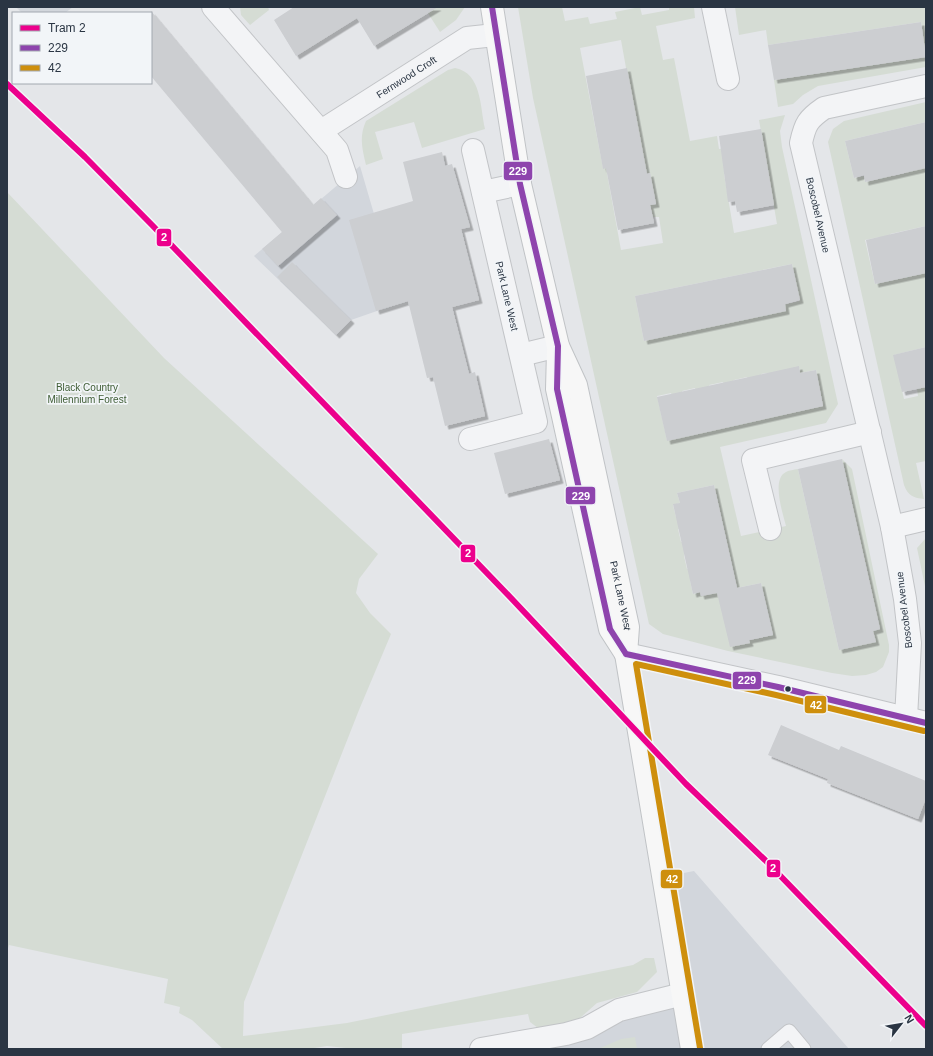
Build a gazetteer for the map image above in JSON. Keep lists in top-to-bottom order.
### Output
{
  "streets": {
    "main road": ["Park Lane West"],
    "street": ["Fernwood Croft", "Boscobel Avenue"]
  },
  "crossings": [
    ["Fernwood Croft", "Park Lane West"]
  ],
  "parks": ["Black Country Millennium Forest"],
  "lines": ["transit line 229", "tram line 2", "transit line 42"],
  "legend": ["Tram 2", "229", "42"],
  "north": "top right"
}
